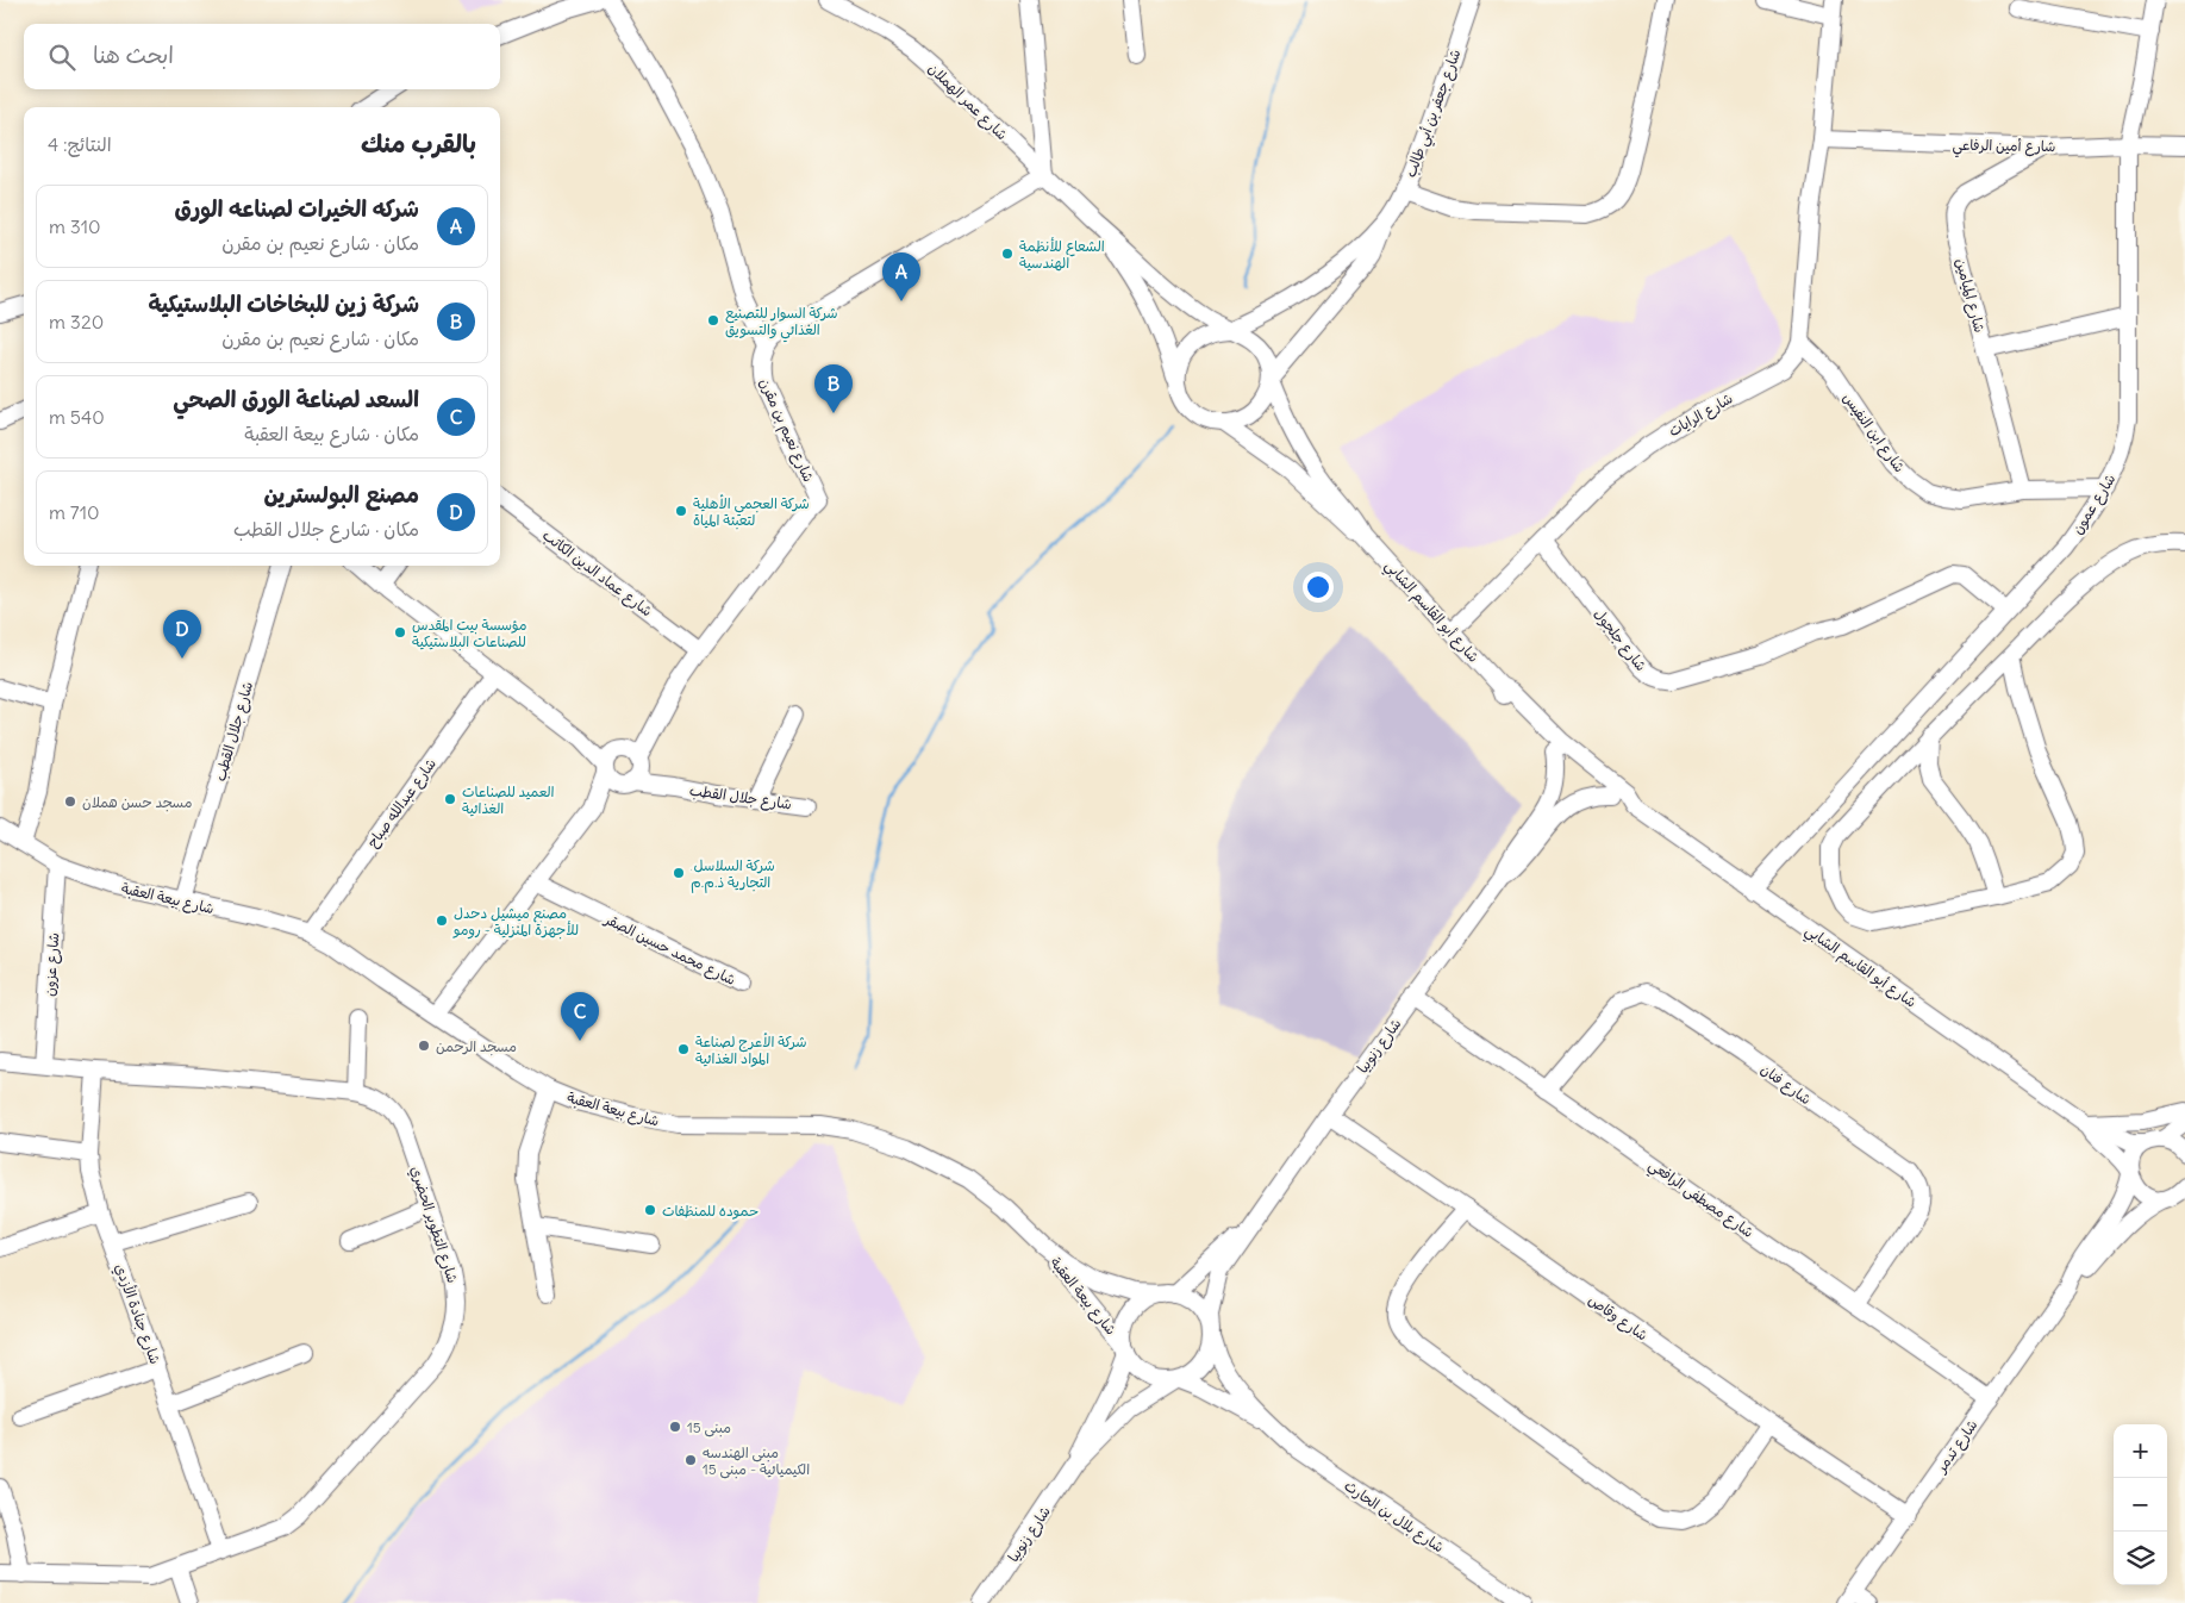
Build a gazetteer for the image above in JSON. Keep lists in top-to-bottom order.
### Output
{
  "streets": {
    "street": [
      "شارع عمر الهملان",
      "شارع جعفر بن أبي طالب",
      "شارع أمين الرفاعي",
      "شارع الميامين",
      "شارع الرايات",
      "شارع نعيم بن مقرن",
      "شارع ابن النفيس",
      "شارع عمون",
      "شارع عماد الدين الكاتب",
      "شارع أبو القاسم الشابي",
      "شارع جلجول",
      "شارع جلال القطب",
      "شارع عبدالله صباح",
      "شارع بيعة العقبة",
      "شارع محمد حسين الصقر",
      "شارع عزون",
      "شارع زنوبيا",
      "شارع فنان",
      "شارع مصطفى الرافعي",
      "شارع التطوير الحضري",
      "شارع جنادة الأزدي",
      "شارع وقاص",
      "شارع تدمر",
      "شارع بلال بن الحارث"
    ]
  },
  "crossings": [
    ["شارع عمر الهملان", "شارع جعفر بن أبي طالب"],
    ["شارع عمر الهملان", "شارع أبو القاسم الشابي"],
    ["شارع جعفر بن أبي طالب", "شارع أبو القاسم الشابي"],
    ["شارع أمين الرفاعي", "شارع الميامين"],
    ["شارع أمين الرفاعي", "شارع الرايات"],
    ["شارع أمين الرفاعي", "شارع عمون"],
    ["شارع الميامين", "شارع ابن النفيس"],
    ["شارع الرايات", "شارع ابن النفيس"],
    ["شارع الرايات", "شارع أبو القاسم الشابي"],
    ["شارع الرايات", "شارع جلجول"],
    ["شارع نعيم بن مقرن", "شارع عماد الدين الكاتب"],
    ["شارع نعيم بن مقرن", "شارع جلال القطب"],
    ["شارع نعيم بن مقرن", "شارع بيعة العقبة"],
    ["شارع نعيم بن مقرن", "شارع محمد حسين الصقر"],
    ["شارع ابن النفيس", "شارع عمون"],
    ["شارع عمون", "شارع أبو القاسم الشابي"],
    ["شارع عمون", "شارع جلجول"],
    ["شارع أبو القاسم الشابي", "شارع زنوبيا"],
    ["شارع أبو القاسم الشابي", "شارع تدمر"],
    ["شارع جلال القطب", "شارع بيعة العقبة"],
    ["شارع عبدالله صباح", "شارع بيعة العقبة"],
    ["شارع بيعة العقبة", "شارع عزون"],
    ["شارع بيعة العقبة", "شارع زنوبيا"],
    ["شارع بيعة العقبة", "شارع بلال بن الحارث"],
    ["شارع عزون", "شارع التطوير الحضري"],
    ["شارع زنوبيا", "شارع مصطفى الرافعي"],
    ["شارع زنوبيا", "شارع وقاص"],
    ["شارع زنوبيا", "شارع بلال بن الحارث"],
    ["شارع فنان", "شارع مصطفى الرافعي"],
    ["شارع مصطفى الرافعي", "شارع تدمر"],
    ["شارع التطوير الحضري", "شارع جنادة الأزدي"],
    ["شارع وقاص", "شارع تدمر"]
  ],
  "places": [
    "الشعاع للأنظمة الهندسية",
    "شركة السوار للتصنيع الغذائي والتسويق",
    "شركة العجمي الأهلية لتعبئة المياة",
    "مؤسسة بيت المقدس للصناعات البلاستيكية",
    "العميد للصناعات الغذائية",
    "مسجد حسن هملان",
    ".شركة السلاسل التجارية ذ.م.م",
    "مصنع ميشيل دحدل للأجهزة المنزلية - رومو",
    "مسجد الرحمن",
    "شركة الأعرج لصناعة المواد الغذائية",
    "حموده للمنظفات",
    "مبنى 15",
    "مبنى الهندسه الكيميائية - مبنى 15"
  ],
  "page": {
    "search": "ابحث هنا",
    "heading": ["بالقرب منك", "النتائج: 4"],
    "list": [
      {
        "mark": "A",
        "name": "شركه الخيرات لصناعه الورق",
        "note": "مكان · شارع نعيم بن مقرن",
        "value": "310 m"
      },
      {
        "mark": "B",
        "name": "شركة زين للبخاخات البلاستيكية",
        "note": "مكان · شارع نعيم بن مقرن",
        "value": "320 m"
      },
      {
        "mark": "C",
        "name": "السعد لصناعة الورق الصحي",
        "note": "مكان · شارع بيعة العقبة",
        "value": "540 m"
      },
      {
        "mark": "D",
        "name": "مصنع البولسترين",
        "note": "مكان · شارع جلال القطب",
        "value": "710 m"
      }
    ],
    "pins": [
      "A",
      "B",
      "D",
      "C"
    ],
    "map_buttons": ["+", "−"]
  }
}
